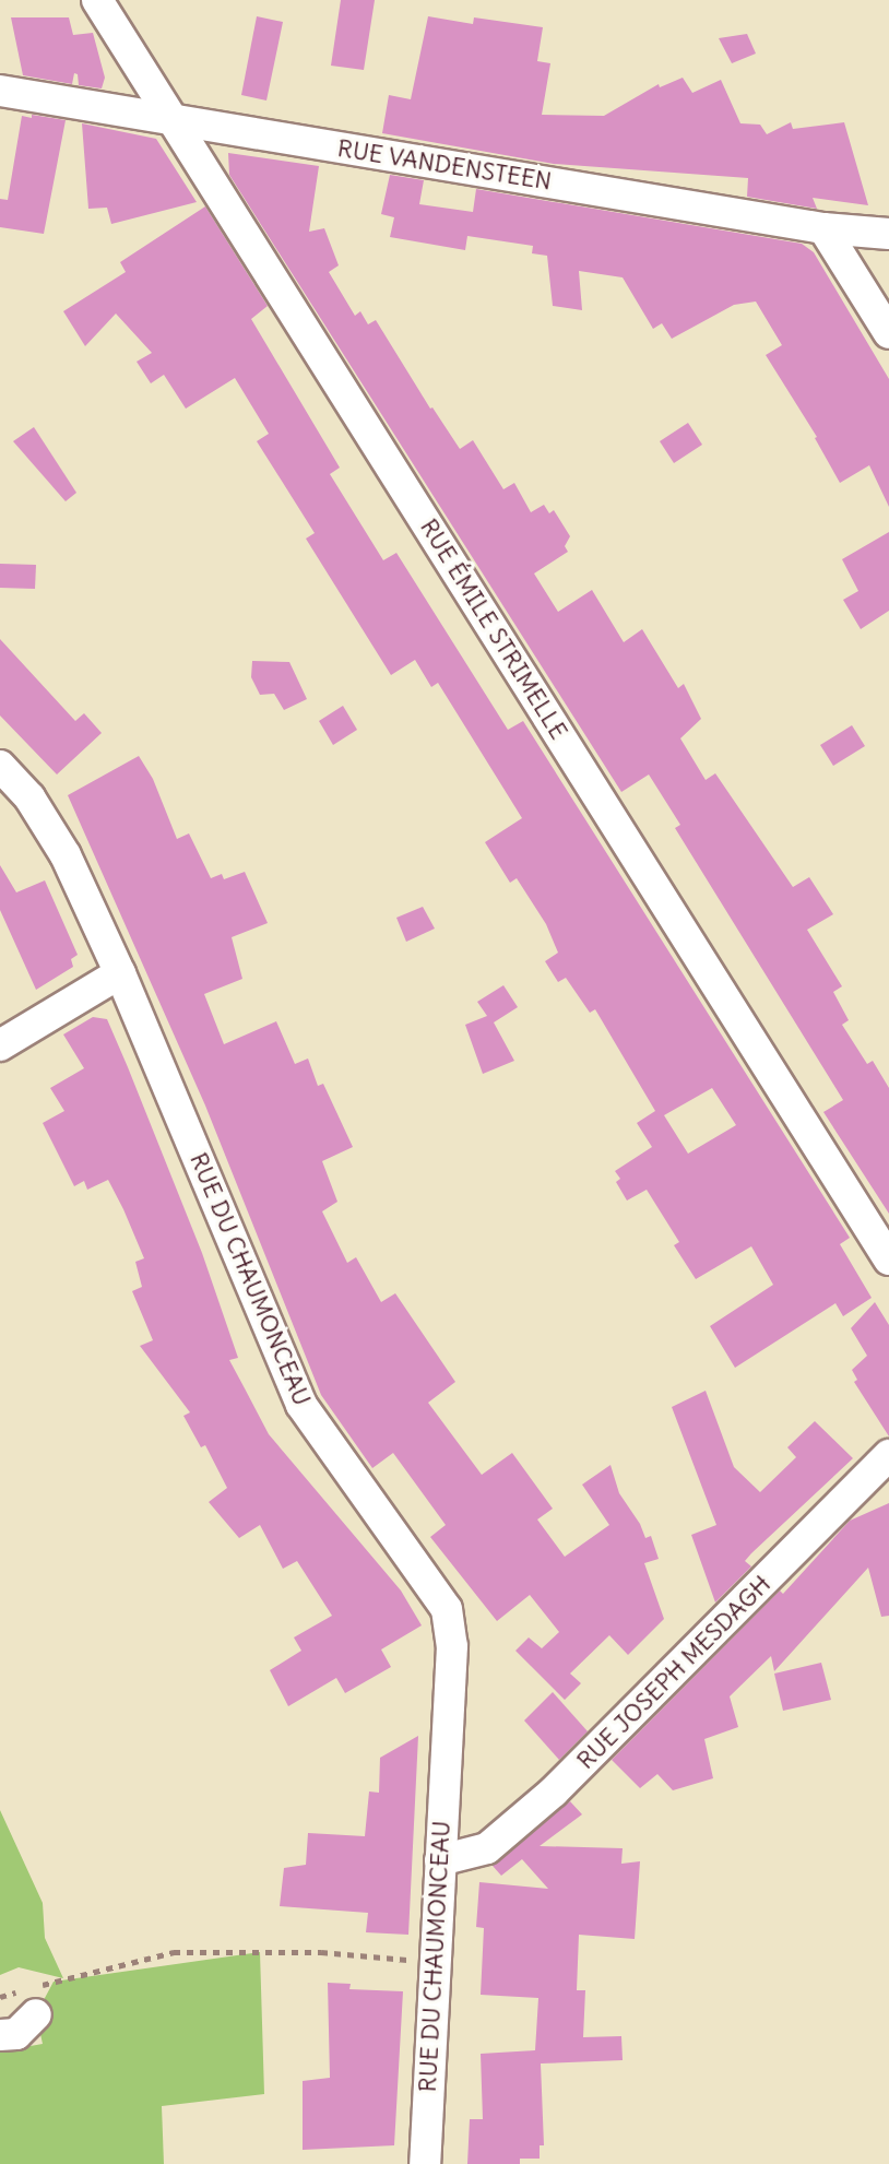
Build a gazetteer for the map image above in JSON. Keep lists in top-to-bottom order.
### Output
{
  "streets": {
    "street": [
      "RUE VANDENSTEEN",
      "RUE ÉMILE STRIMELLE",
      "RUE DU CHAUMONCEAU",
      "RUE JOSEPH MESDAGH"
    ]
  },
  "crossings": [
    ["RUE VANDENSTEEN", "RUE ÉMILE STRIMELLE"],
    ["RUE DU CHAUMONCEAU", "RUE JOSEPH MESDAGH"]
  ]
}
